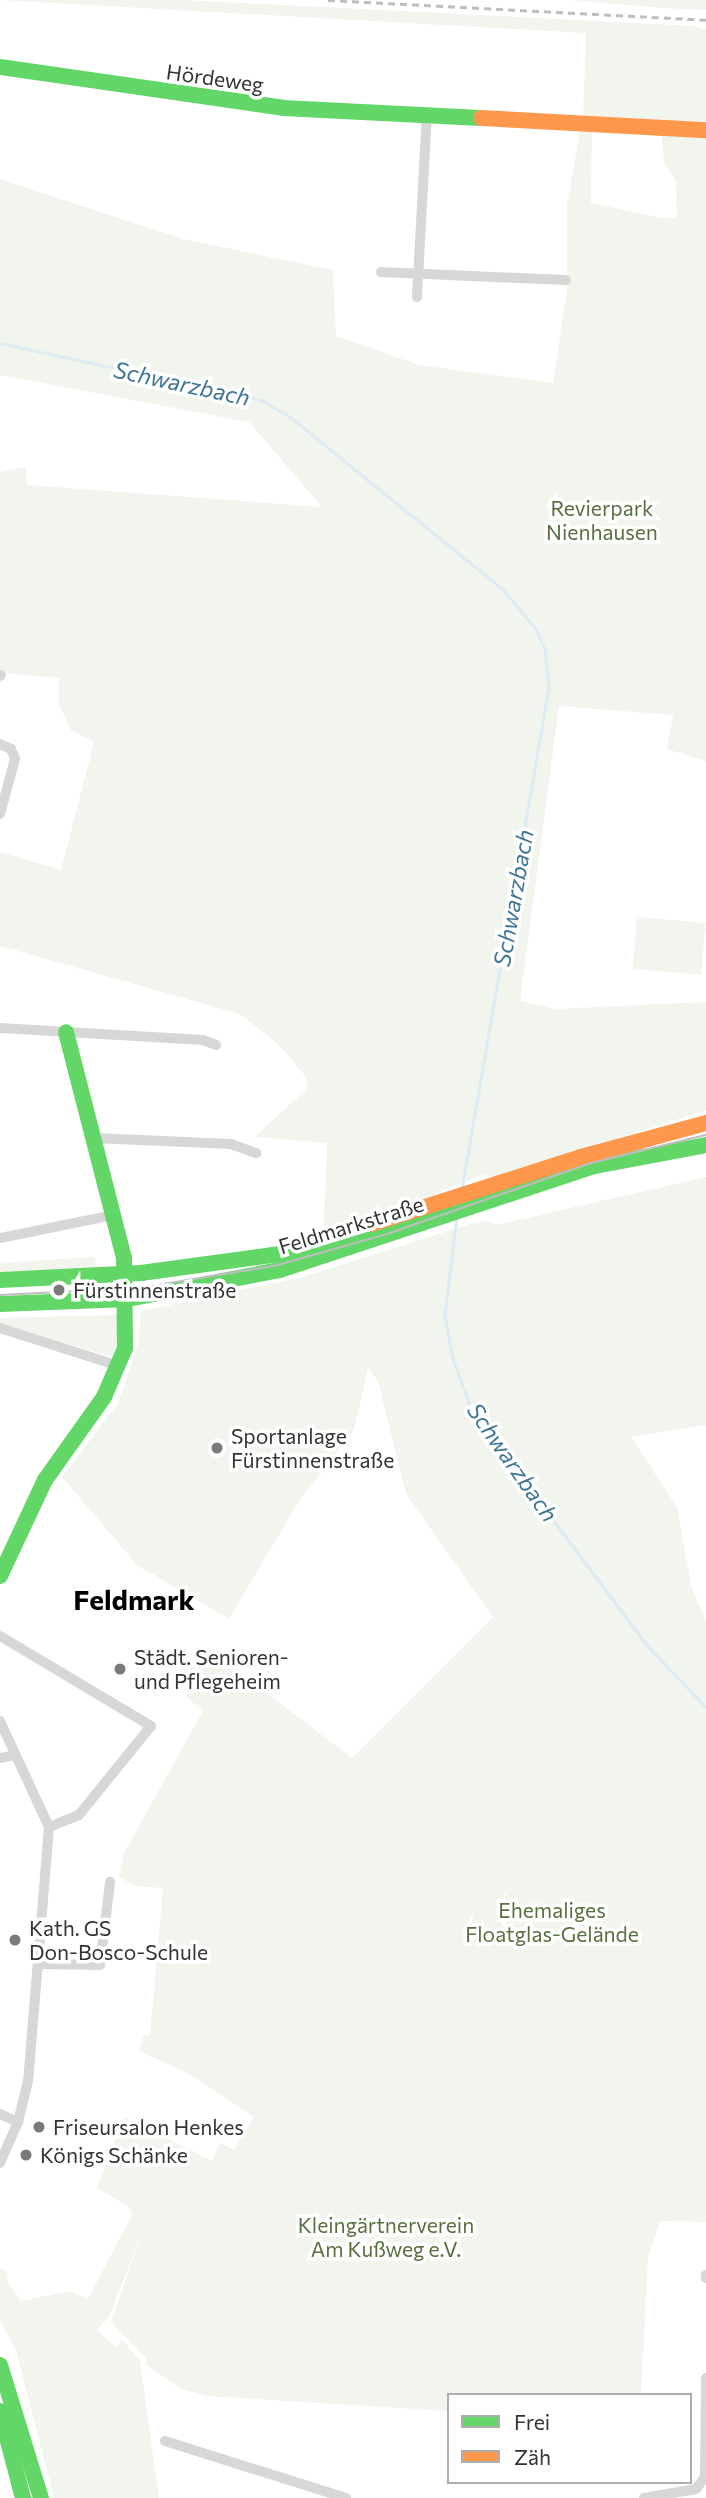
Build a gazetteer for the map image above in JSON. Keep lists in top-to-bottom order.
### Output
{
  "streets": {
    "street": ["Hördeweg", "Feldmarkstraße"]
  },
  "districts": ["Feldmark"],
  "water": ["Schwarzbach"],
  "parks": ["Revierpark Nienhausen", "Ehemaliges Floatglas-Gelände", "Kleingärtnerverein Am Kußweg e.V."],
  "places": [
    "Fürstinnenstraße",
    "Sportanlage Fürstinnenstraße",
    "Städt. Senioren- und Pflegeheim",
    "Kath. GS Don-Bosco-Schule",
    "Friseursalon Henkes",
    "Königs Schänke"
  ],
  "legend": ["Frei", "Zäh"]
}
